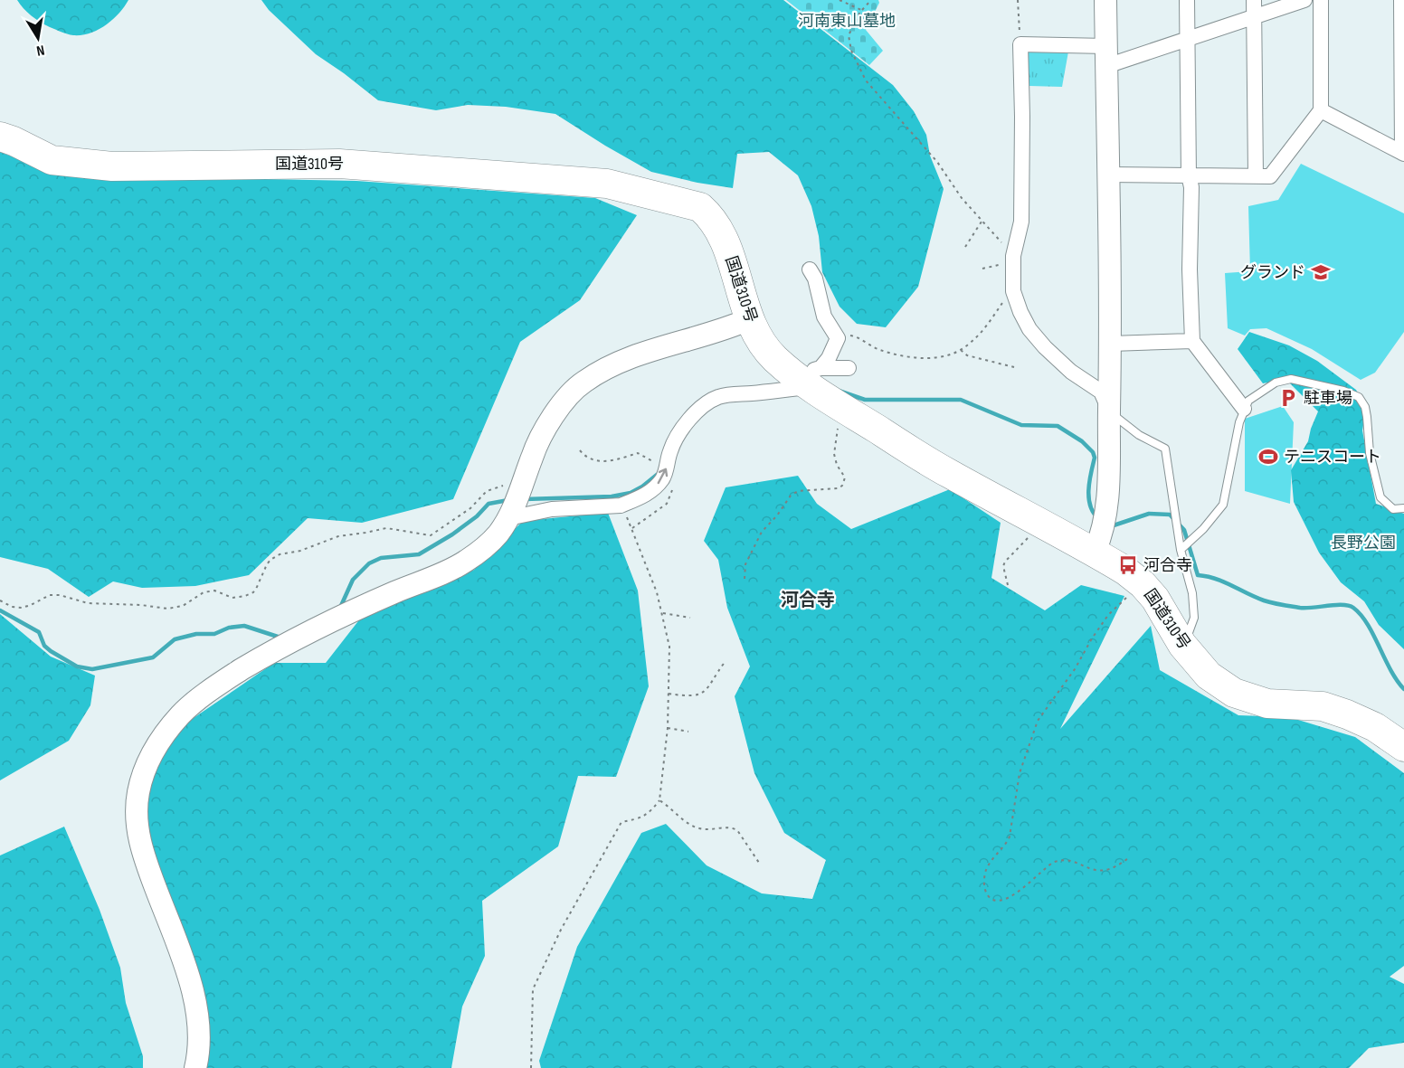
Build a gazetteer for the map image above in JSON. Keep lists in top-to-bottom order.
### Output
{
  "streets": {
    "highway": ["国道310号"]
  },
  "districts": ["河合寺"],
  "parks": ["河南東山墓地", "長野公園"],
  "places": {
    "school or university": ["グランド"],
    "parking": ["駐車場"],
    "sports": ["テニスコート"],
    "bus stop": ["河合寺"]
  },
  "north": "bottom"
}
